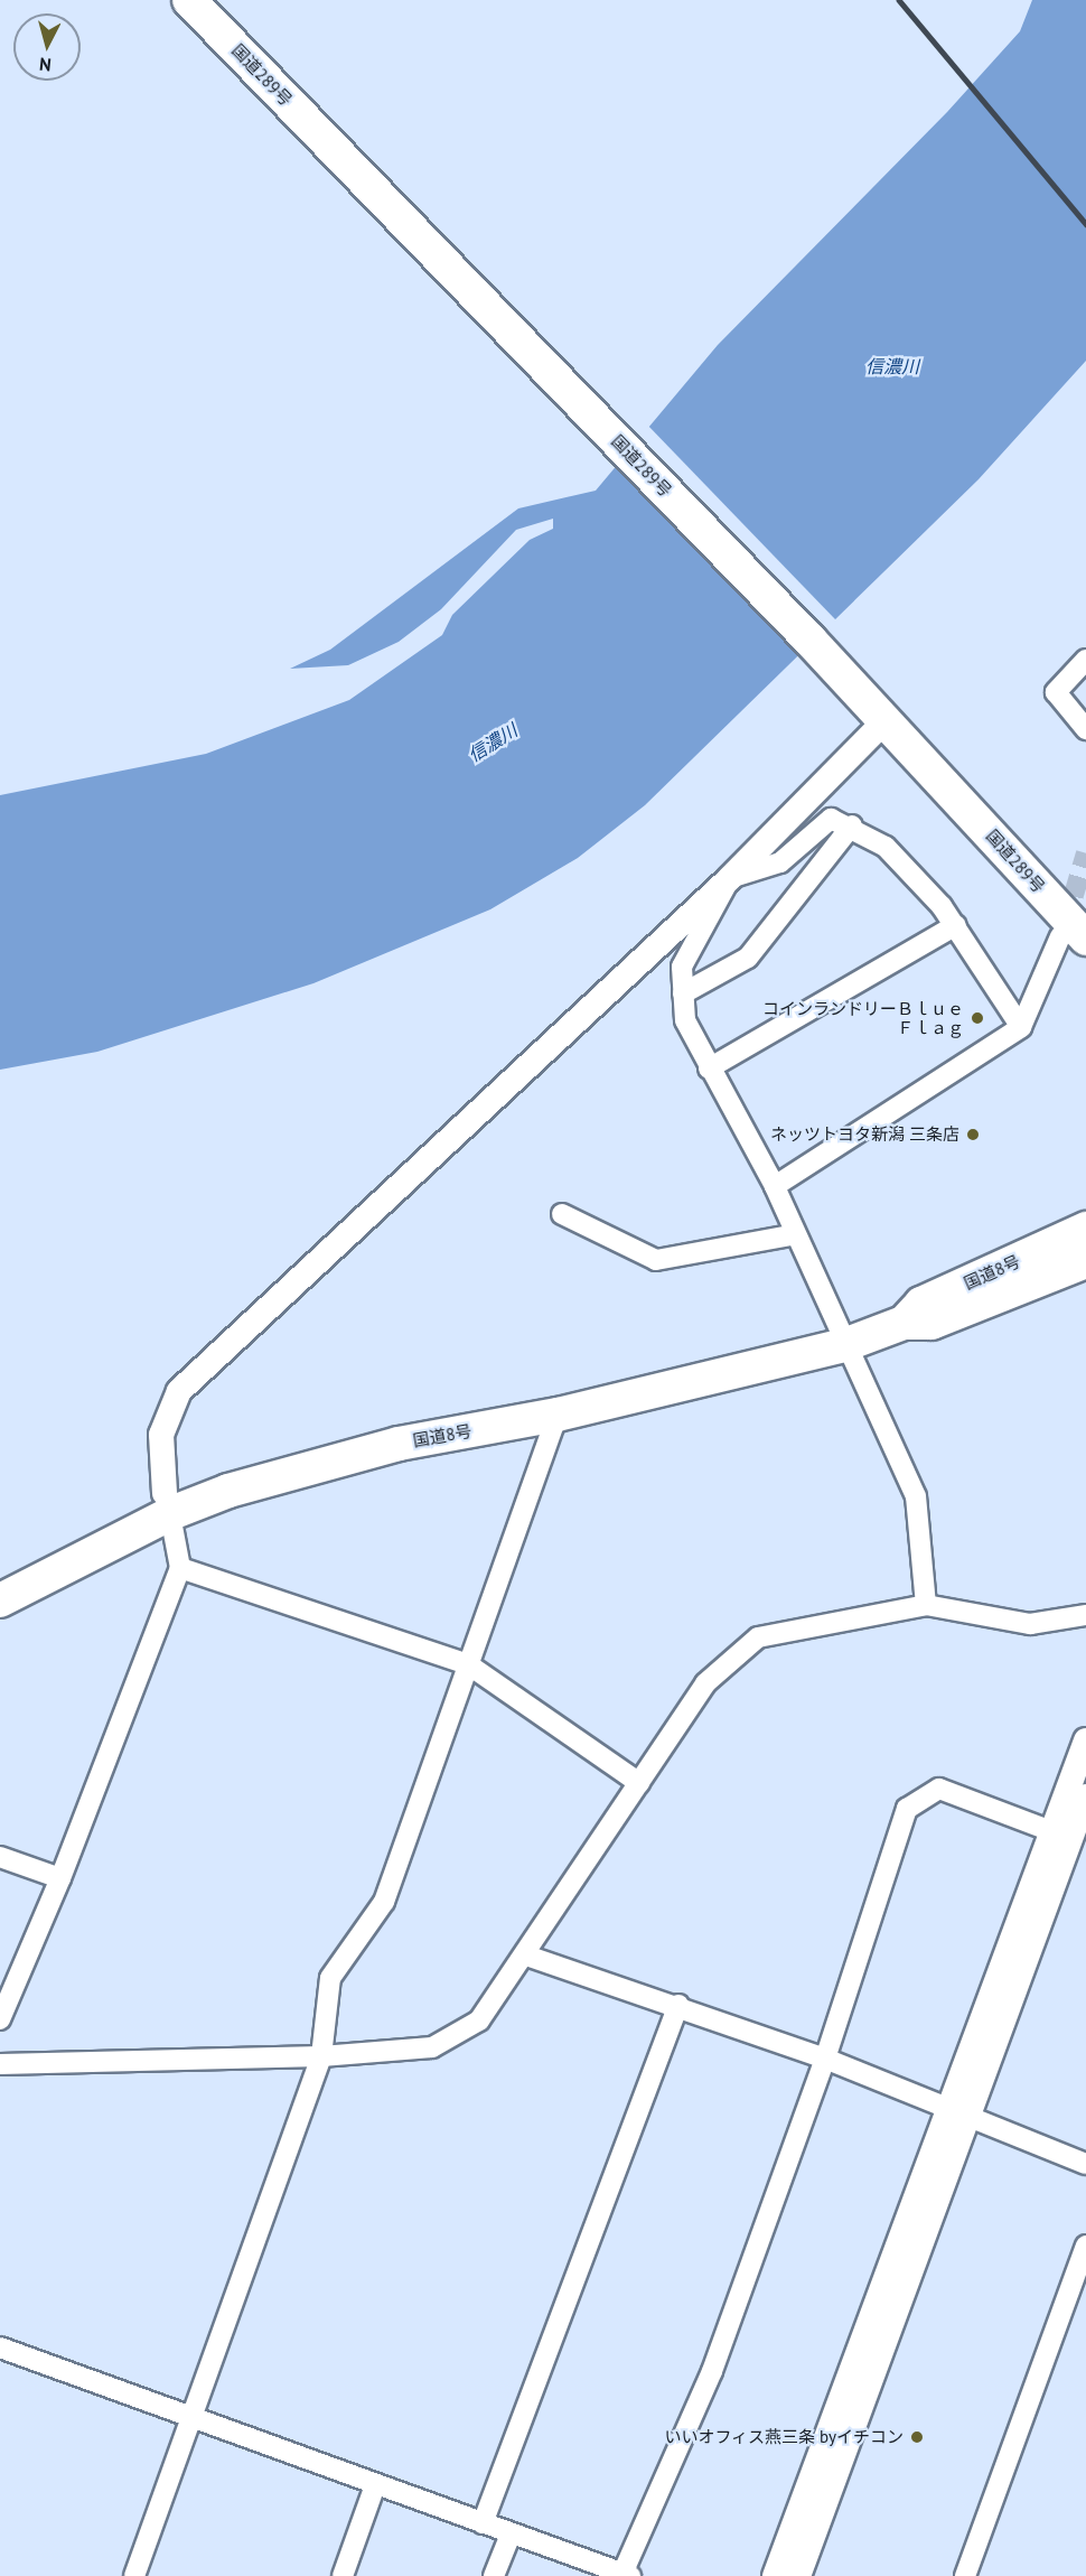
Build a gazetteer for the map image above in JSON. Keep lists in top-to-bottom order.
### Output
{
  "streets": {
    "highway": ["国道289号", "国道8号"]
  },
  "water": ["信濃川"],
  "places": ["コインランドリーＢｌｕｅ Ｆｌａｇ", "ネッツトヨタ新潟 三条店", "いいオフィス燕三条 byイチコン"],
  "north": "bottom"
}
